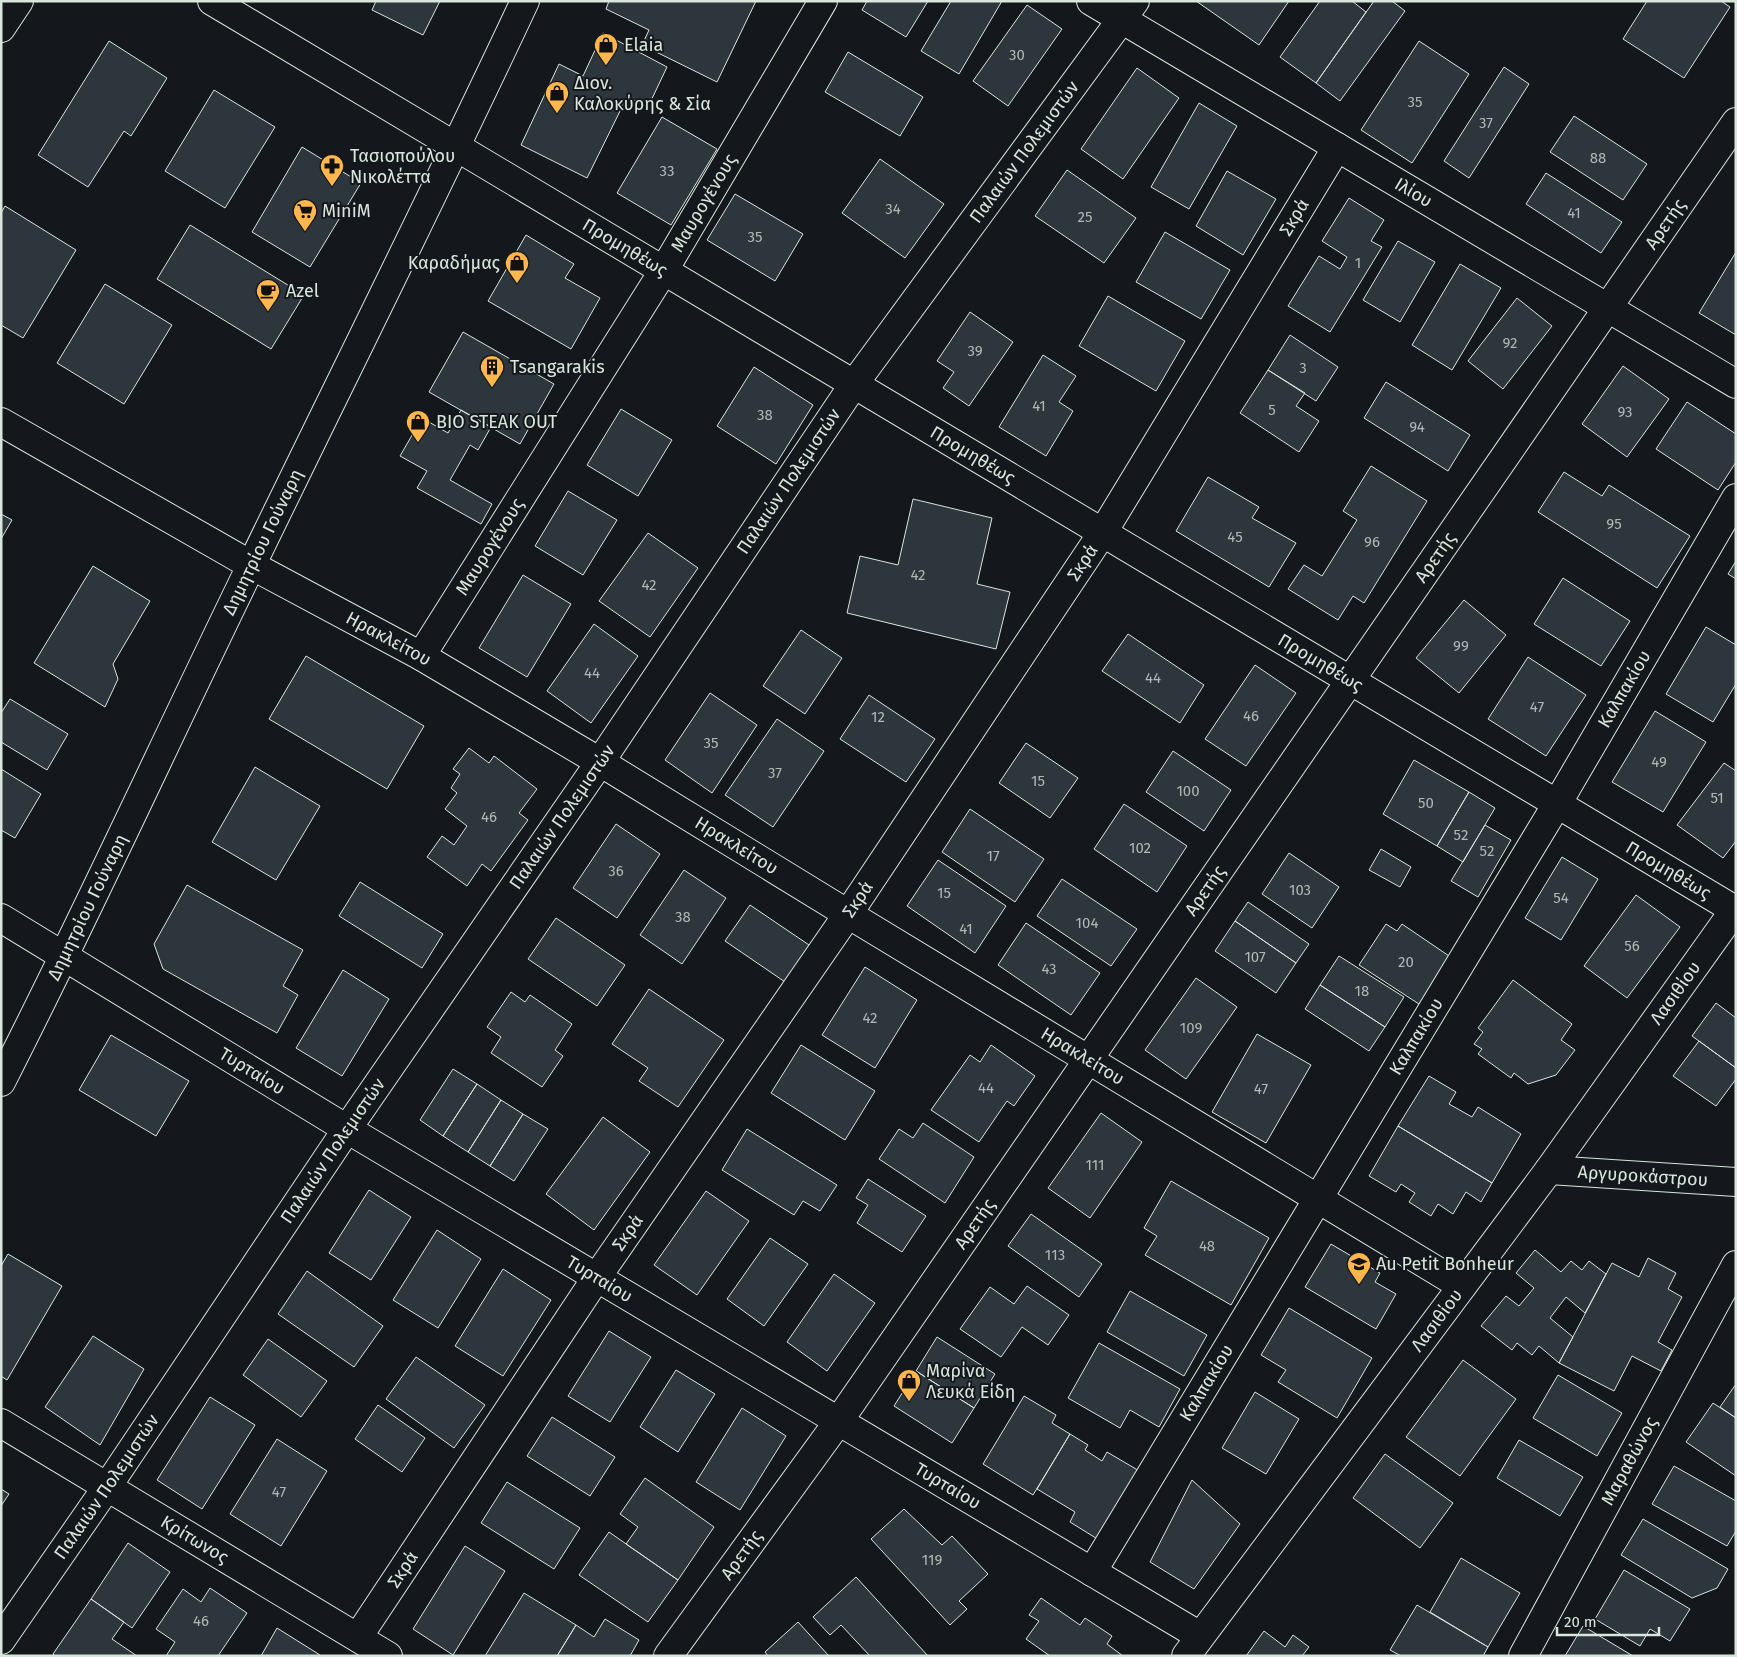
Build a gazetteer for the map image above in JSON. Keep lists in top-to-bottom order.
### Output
{
  "streets": {
    "street": [
      "Παλαιών Πολεμιστών",
      "Ιλίου",
      "Μαυρογένους",
      "Σκρά",
      "Αρετής",
      "Προμηθέως",
      "Δημητρίου Γούναρη",
      "Ηρακλείτου",
      "Καλπακίου",
      "Λασιθίου",
      "Τυρταίου",
      "Αργυροκάστρου",
      "Μαραθώνος",
      "Κρίτωνος"
    ]
  },
  "crossings": [
    ["Παλαιών Πολεμιστών", "Ιλίου"],
    ["Παλαιών Πολεμιστών", "Προμηθέως"],
    ["Παλαιών Πολεμιστών", "Ηρακλείτου"],
    ["Παλαιών Πολεμιστών", "Τυρταίου"],
    ["Παλαιών Πολεμιστών", "Κρίτωνος"],
    ["Ιλίου", "Σκρά"],
    ["Ιλίου", "Αρετής"],
    ["Μαυρογένους", "Προμηθέως"],
    ["Μαυρογένους", "Ηρακλείτου"],
    ["Σκρά", "Προμηθέως"],
    ["Σκρά", "Ηρακλείτου"],
    ["Σκρά", "Τυρταίου"],
    ["Σκρά", "Κρίτωνος"],
    ["Αρετής", "Προμηθέως"],
    ["Αρετής", "Ηρακλείτου"],
    ["Αρετής", "Τυρταίου"],
    ["Προμηθέως", "Δημητρίου Γούναρη"],
    ["Προμηθέως", "Καλπακίου"],
    ["Προμηθέως", "Λασιθίου"],
    ["Δημητρίου Γούναρη", "Ηρακλείτου"],
    ["Δημητρίου Γούναρη", "Τυρταίου"],
    ["Ηρακλείτου", "Καλπακίου"],
    ["Ηρακλείτου", "Λασιθίου"],
    ["Καλπακίου", "Τυρταίου"],
    ["Λασιθίου", "Τυρταίου"],
    ["Λασιθίου", "Αργυροκάστρου"]
  ],
  "places": {
    "shop": [
      "Elaia",
      "Διον. Καλοκύρης & Σία",
      "Καραδήμας",
      "BIO STEAK OUT",
      "Μαρίνα Λευκά Είδη"
    ],
    "pharmacy": ["Τασιοπούλου Νικολέττα"],
    "supermarket": ["MiniM"],
    "cafe": ["Azel"],
    "building": ["Tsangarakis"],
    "school or university": ["Au Petit Bonheur"]
  },
  "house_numbers": [
    "30",
    "35",
    "37",
    "88",
    "33",
    "34",
    "41",
    "25",
    "35",
    "1",
    "92",
    "39",
    "3",
    "41",
    "5",
    "93",
    "38",
    "94",
    "95",
    "45",
    "96",
    "42",
    "42",
    "99",
    "44",
    "44",
    "47",
    "46",
    "12",
    "35",
    "49",
    "37",
    "15",
    "100",
    "51",
    "50",
    "46",
    "52",
    "102",
    "52",
    "17",
    "36",
    "103",
    "15",
    "54",
    "38",
    "104",
    "41",
    "56",
    "107",
    "20",
    "43",
    "18",
    "42",
    "109",
    "44",
    "47",
    "111",
    "48",
    "113",
    "47",
    "119",
    "46"
  ],
  "scale_bar": "20 m"
}
